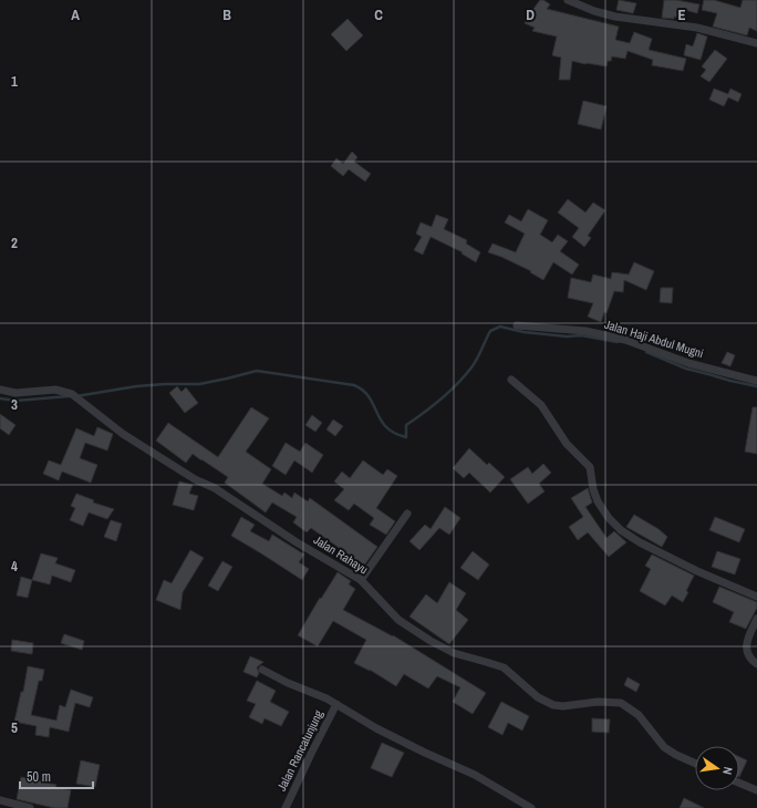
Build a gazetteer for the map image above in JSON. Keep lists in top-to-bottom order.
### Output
{
  "streets": {
    "street": ["Jalan Haji Abdul Mugni", "Jalan Rahayu", "Jalan Rancatunjung"]
  },
  "scale_bar": "50 m",
  "north": "right",
  "grid": {
    "columns": [
      "A",
      "B",
      "C",
      "D",
      "E"
    ],
    "rows": [
      "1",
      "2",
      "3",
      "4",
      "5"
    ]
  }
}
